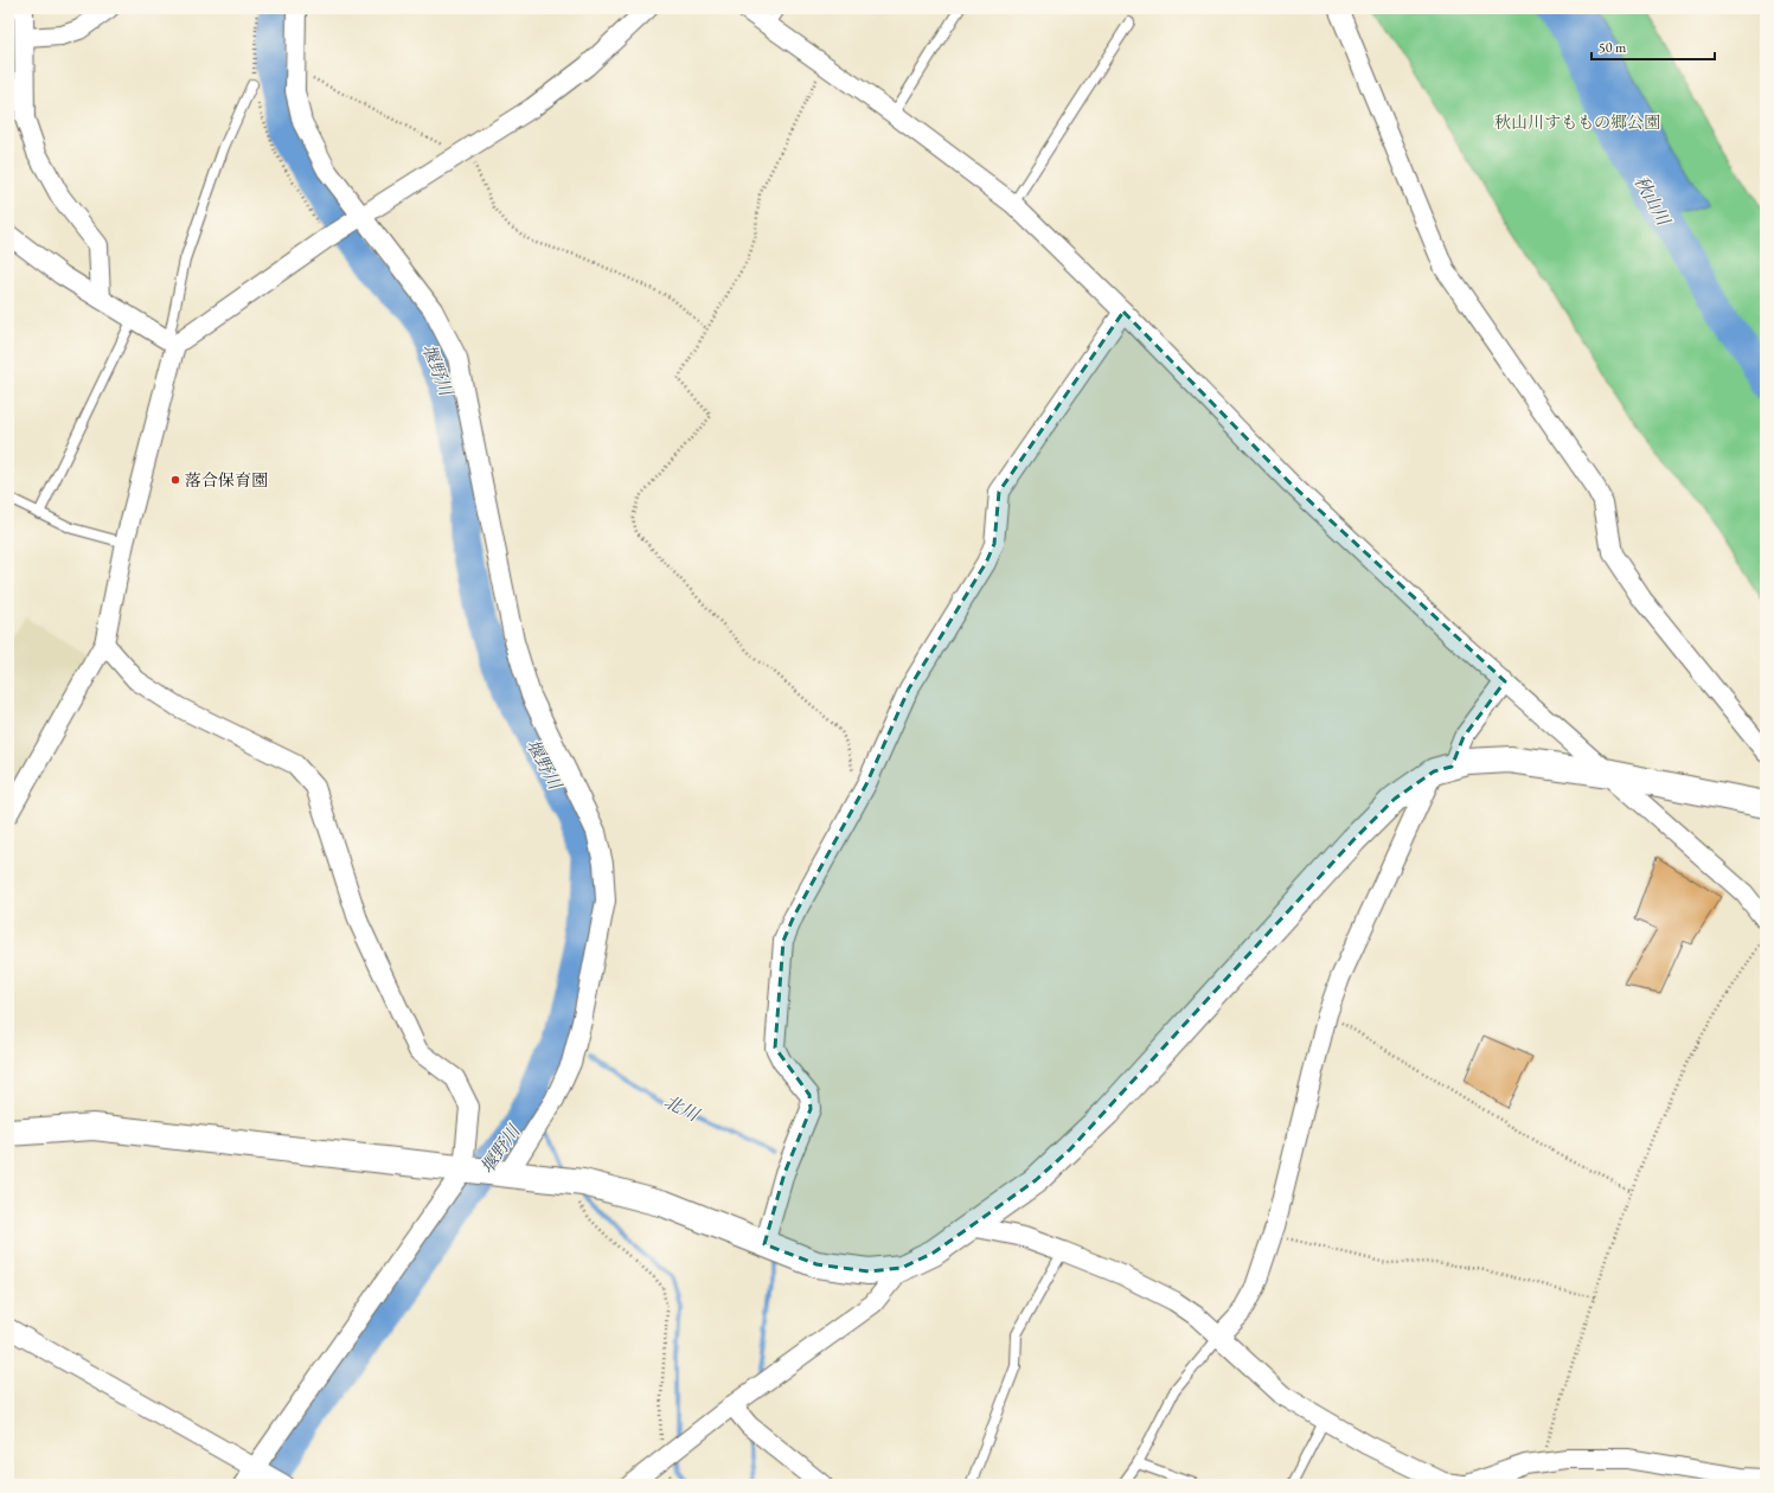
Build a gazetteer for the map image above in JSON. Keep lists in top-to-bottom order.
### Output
{
  "water": ["秋山川", "堰野川", "北川"],
  "parks": ["秋山川すももの郷公園"],
  "places": ["落合保育園"],
  "scale_bar": "50 m"
}
